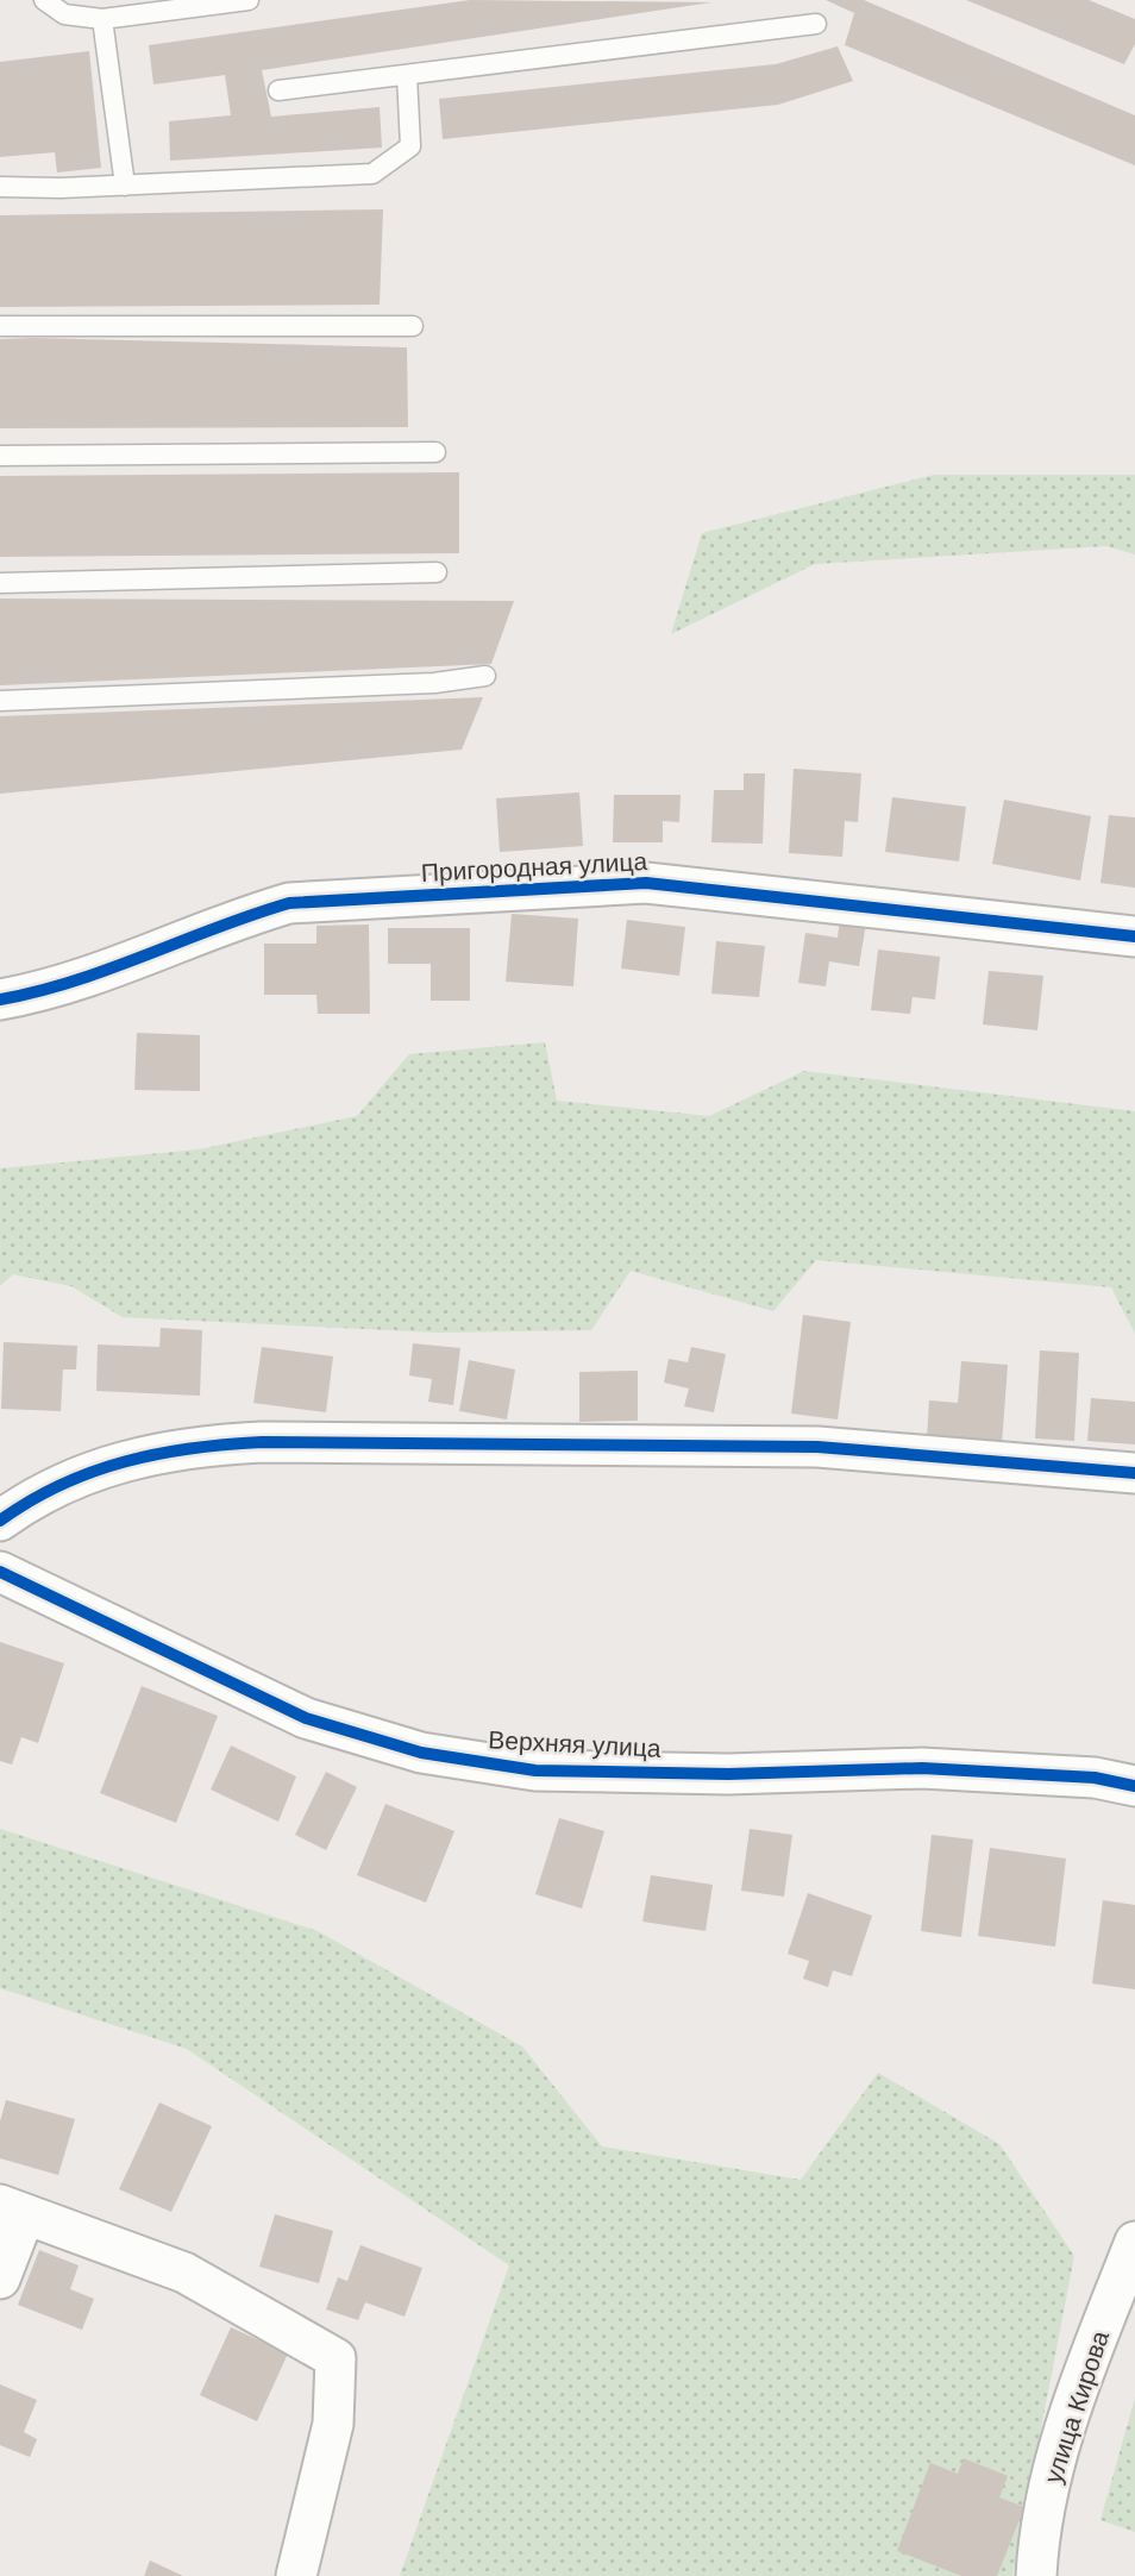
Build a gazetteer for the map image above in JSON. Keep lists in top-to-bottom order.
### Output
{
  "streets": {
    "street": ["Пригородная улица", "Верхняя улица", "улица Кирова"]
  }
}
